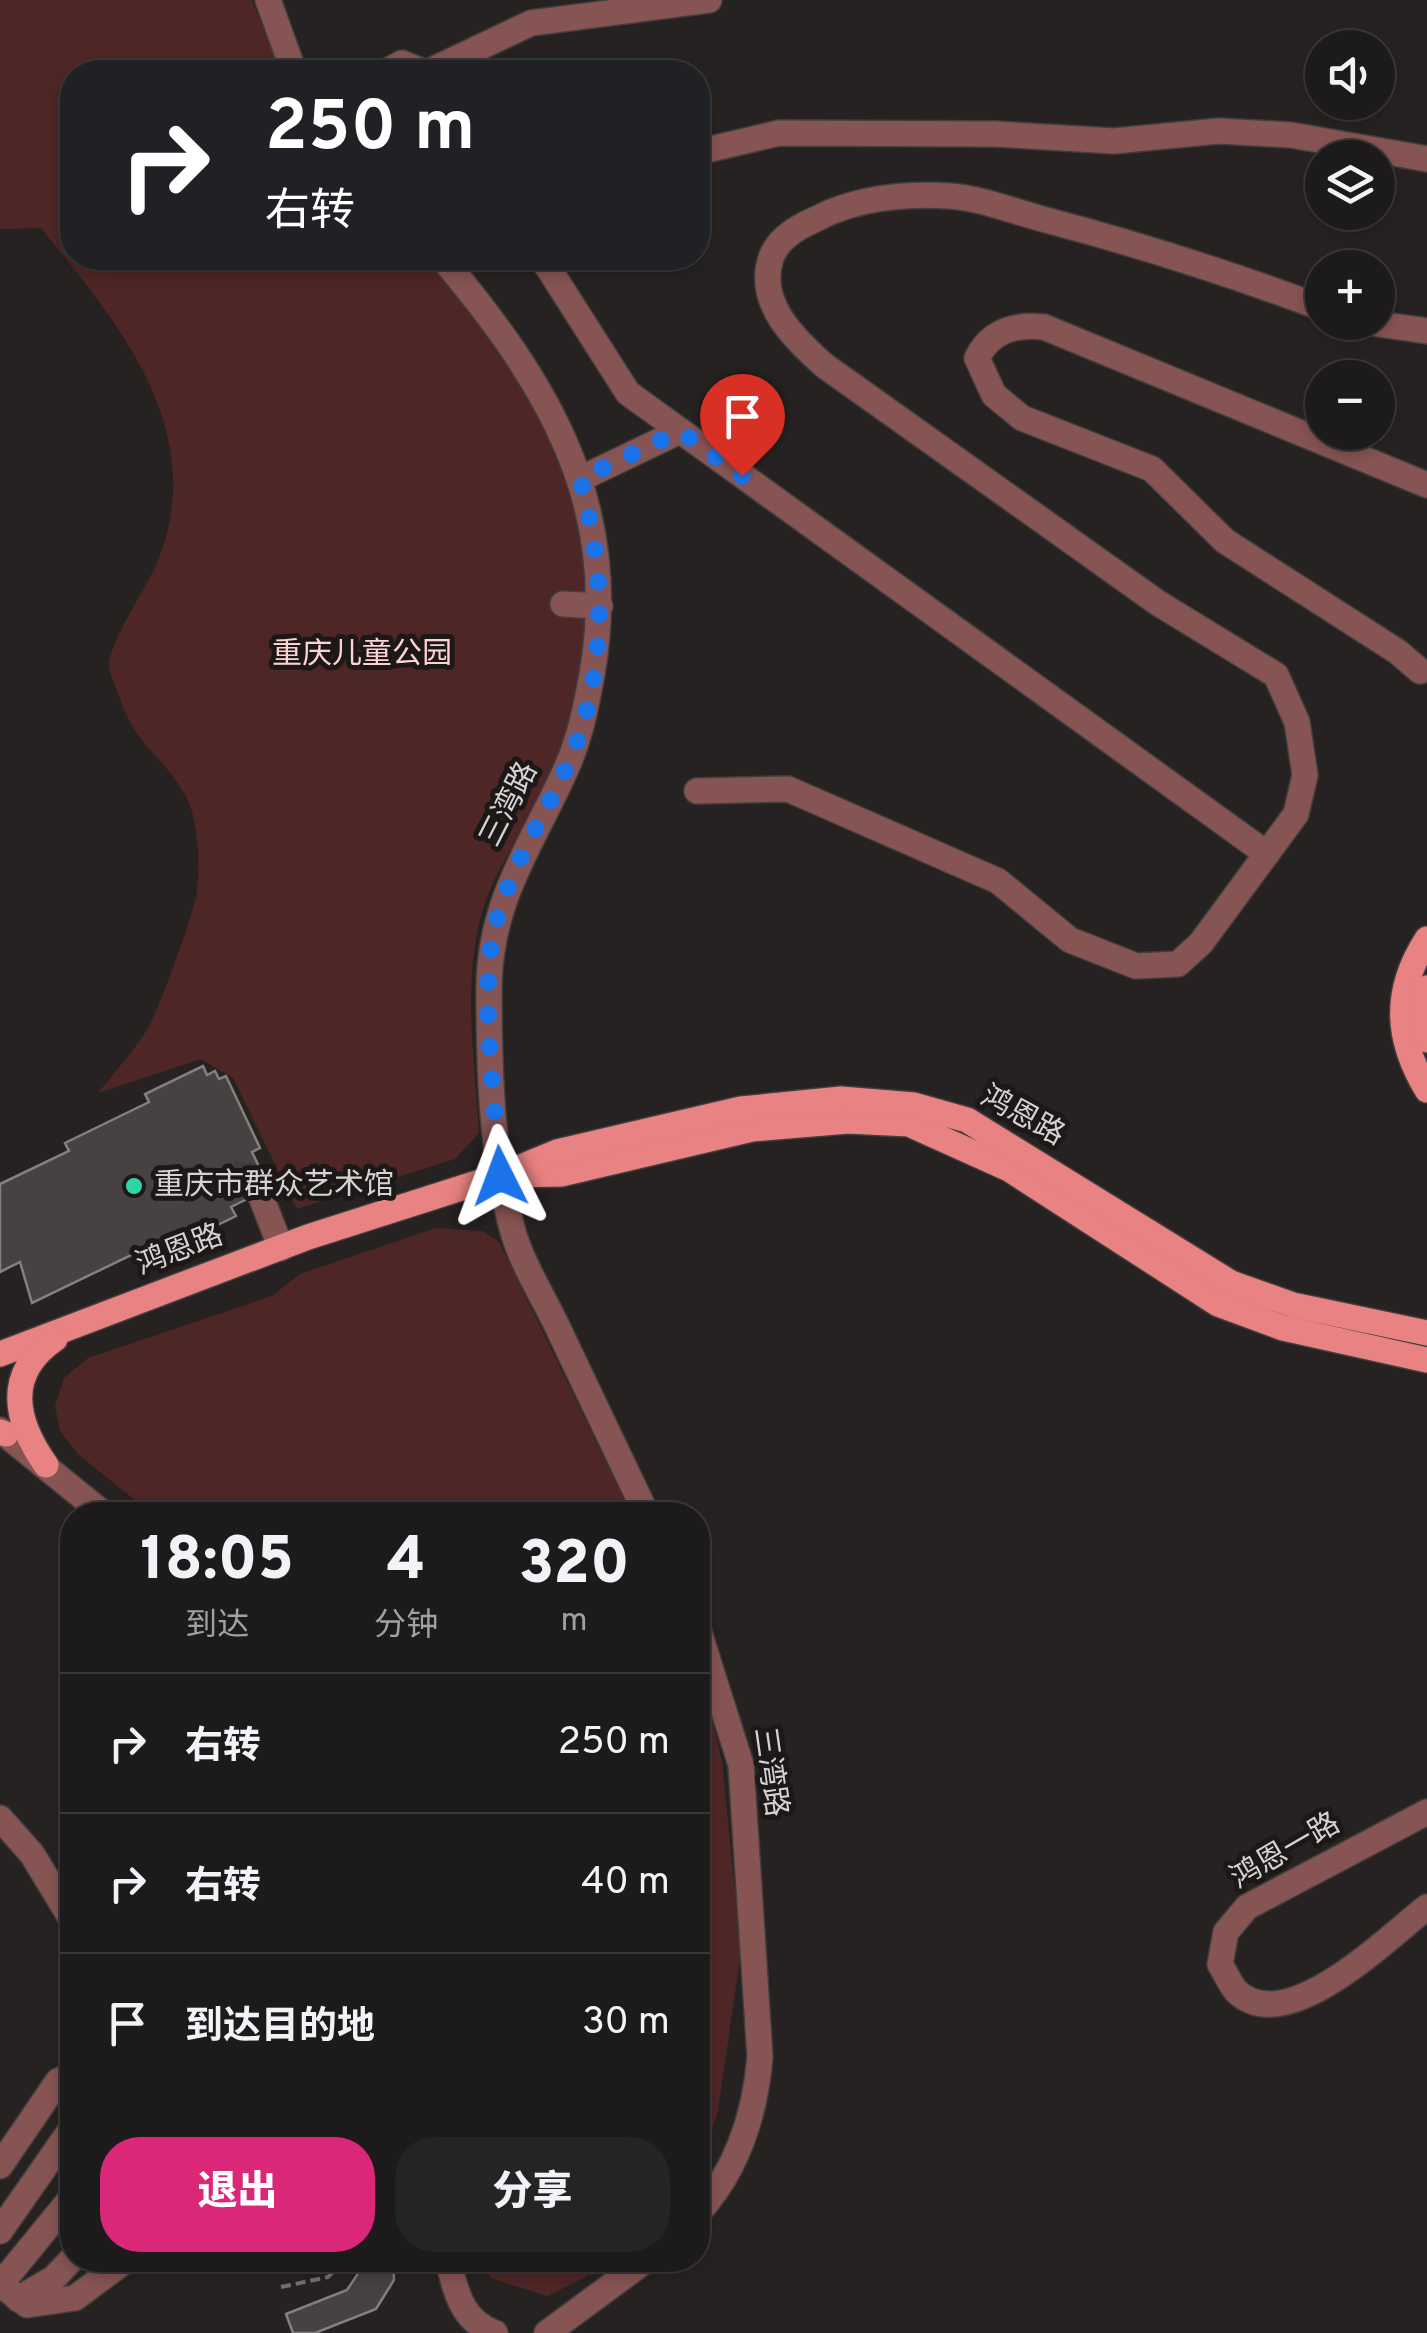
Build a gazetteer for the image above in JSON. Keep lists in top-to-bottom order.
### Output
{
  "streets": {
    "main road": ["鸿恩路"],
    "street": ["三湾路", "鸿恩一路"]
  },
  "crossings": [
    ["三湾路", "鸿恩路"]
  ],
  "parks": ["重庆儿童公园"],
  "places": ["重庆市群众艺术馆"],
  "page": {
    "map_buttons": ["+", "−"],
    "turn": ["250 m", "右转"],
    "eta": [
      "18:05",
      "到达",
      "4",
      "分钟",
      "320",
      "m"
    ],
    "list": [
      {
        "name": "右转",
        "value": "250 m"
      },
      {
        "name": "右转",
        "value": "40 m"
      },
      {
        "name": "到达目的地",
        "value": "30 m"
      }
    ],
    "buttons": ["退出", "分享"]
  }
}
